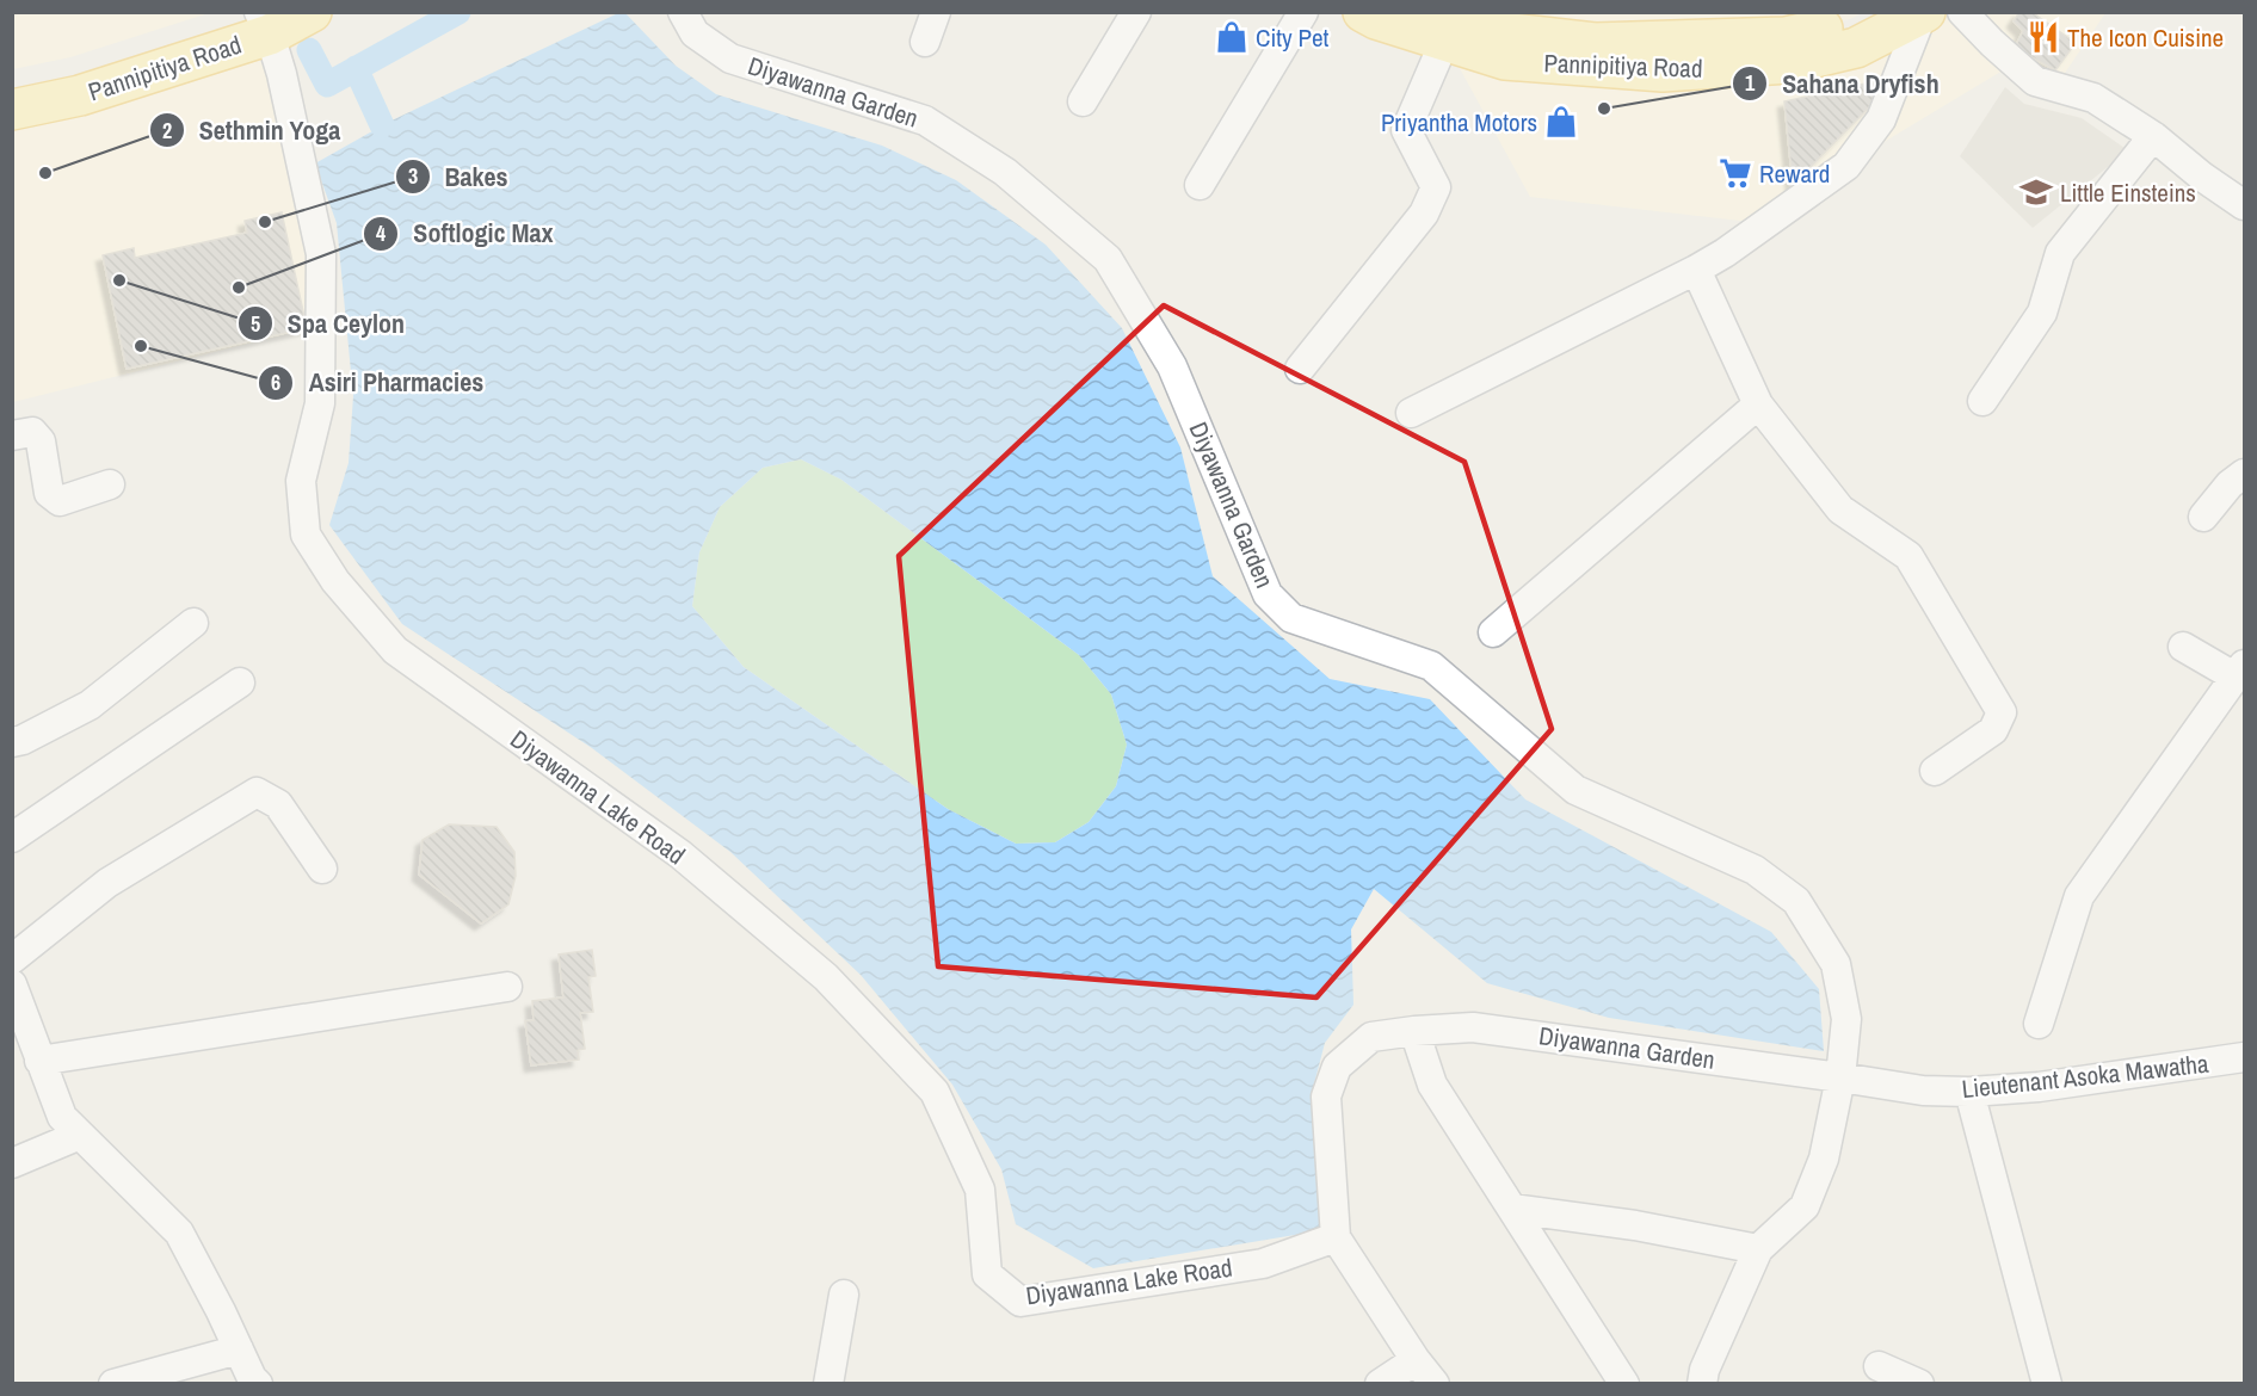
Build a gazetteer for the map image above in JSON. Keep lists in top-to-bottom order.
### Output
{
  "streets": {
    "main road": ["Pannipitiya Road"],
    "street": ["Diyawanna Garden", "Diyawanna Lake Road", "Lieutenant Asoka Mawatha"]
  },
  "crossings": [
    ["Pannipitiya Road", "Diyawanna Lake Road"],
    ["Diyawanna Garden", "Diyawanna Lake Road"],
    ["Diyawanna Garden", "Lieutenant Asoka Mawatha"]
  ],
  "places": {
    "shop": ["City Pet", "Priyantha Motors"],
    "restaurant": ["The Icon Cuisine"],
    "other": [
      "Sahana Dryfish",
      "Sethmin Yoga",
      "Bakes",
      "Spa Ceylon",
      "Softlogic Max",
      "Asiri Pharmacies"
    ],
    "supermarket": ["Reward"],
    "school or university": ["Little Einsteins"]
  }
}
